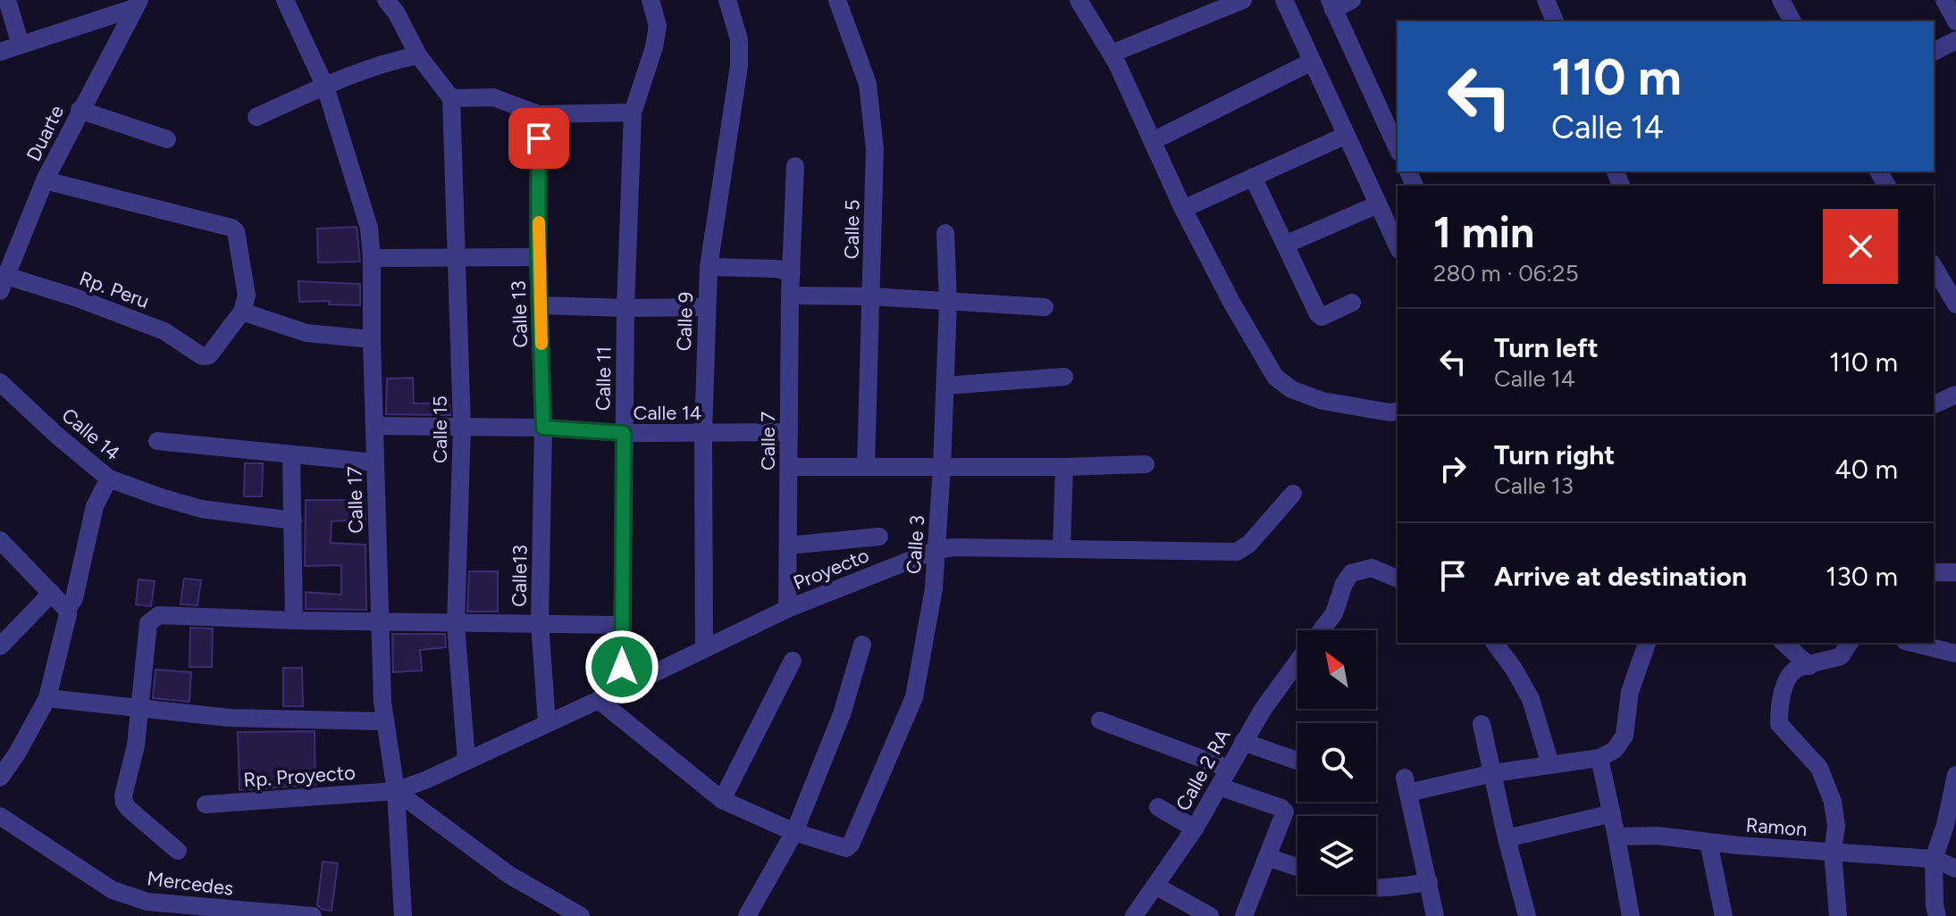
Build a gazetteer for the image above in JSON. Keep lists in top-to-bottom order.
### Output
{
  "streets": {
    "street": [
      "Duarte",
      "Calle 5",
      "Rp. Peru",
      "Calle 13",
      "Calle 9",
      "Calle 11",
      "Calle 14",
      "Calle 15",
      "Calle 7",
      "Calle 17",
      "Calle 3",
      "Proyecto",
      "Calle13",
      "Calle 2 RA",
      "Rp. Proyecto",
      "Ramon",
      "Mercedes"
    ]
  },
  "crossings": [
    ["Duarte", "Rp. Peru"],
    ["Calle 13", "Calle 14"],
    ["Calle 13", "Calle13"],
    ["Calle 9", "Calle 14"],
    ["Calle 9", "Proyecto"],
    ["Calle 11", "Calle 14"],
    ["Calle 11", "Proyecto"],
    ["Calle 14", "Calle 15"],
    ["Calle 14", "Calle 7"],
    ["Calle 14", "Calle 17"],
    ["Calle 14", "Calle13"],
    ["Calle 15", "Proyecto"],
    ["Calle 7", "Proyecto"],
    ["Calle 17", "Proyecto"],
    ["Calle 17", "Rp. Proyecto"],
    ["Calle 3", "Proyecto"],
    ["Proyecto", "Calle13"],
    ["Proyecto", "Rp. Proyecto"]
  ],
  "north": "top left",
  "page": {
    "turn": ["110 m", "Calle 14"],
    "heading": ["1 min", "280 m · 06:25"],
    "list": [
      {
        "name": "Turn left",
        "note": "Calle 14",
        "value": "110 m"
      },
      {
        "name": "Turn right",
        "note": "Calle 13",
        "value": "40 m"
      },
      {
        "name": "Arrive at destination",
        "value": "130 m"
      }
    ]
  }
}
